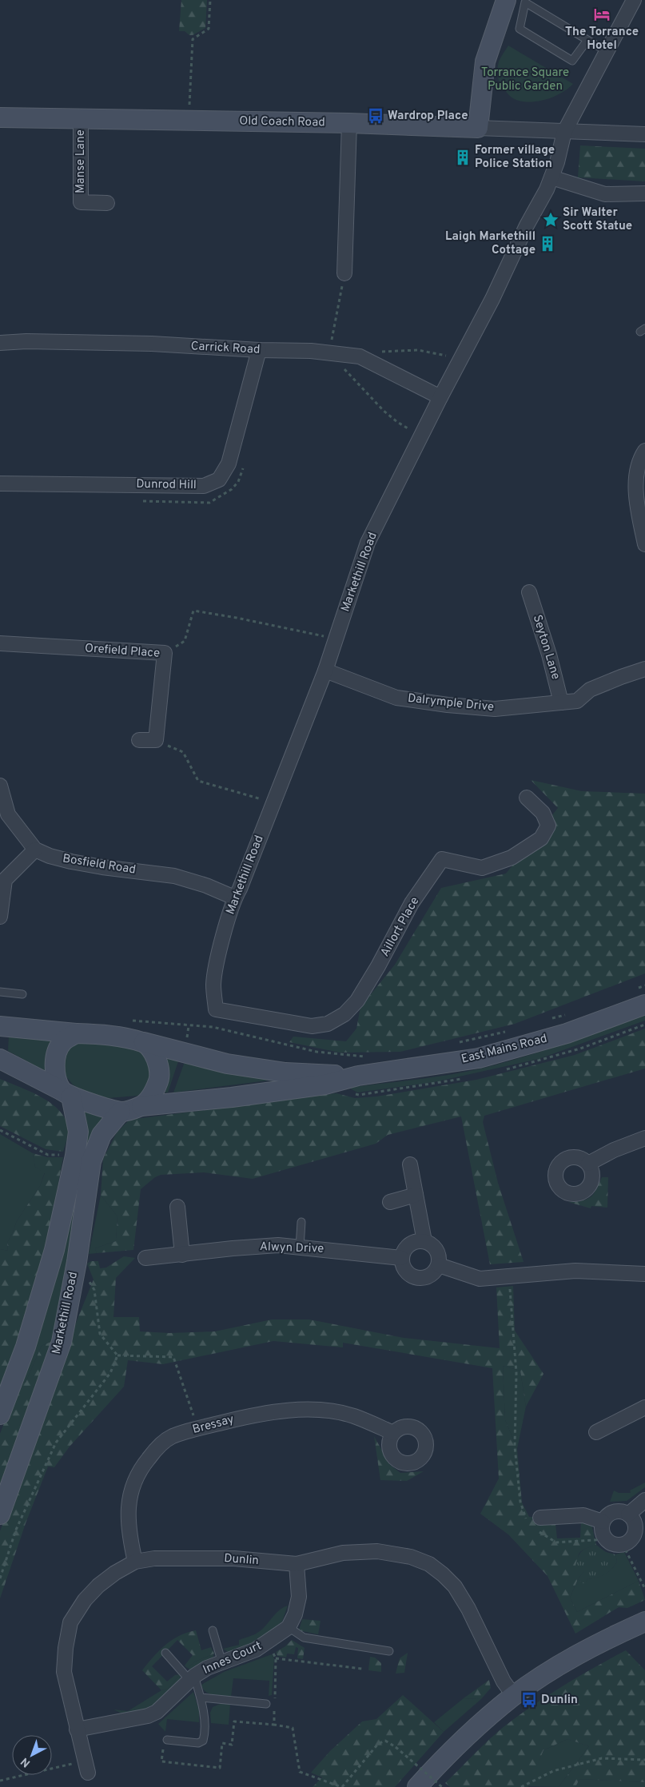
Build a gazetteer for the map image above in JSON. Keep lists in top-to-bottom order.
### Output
{
  "streets": {
    "street": [
      "Old Coach Road",
      "Manse Lane",
      "Carrick Road",
      "Dunrod Hill",
      "Markethill Road",
      "Seyton Lane",
      "Orefield Place",
      "Dalrymple Drive",
      "Bosfield Road",
      "Aillort Place",
      "East Mains Road",
      "Alwyn Drive",
      "Bressay",
      "Dunlin",
      "Innes Court"
    ]
  },
  "crossings": [
    ["Old Coach Road", "Manse Lane"],
    ["Old Coach Road", "Markethill Road"],
    ["Carrick Road", "Dunrod Hill"],
    ["Carrick Road", "Markethill Road"],
    ["Markethill Road", "Dalrymple Drive"],
    ["Markethill Road", "Bosfield Road"],
    ["Markethill Road", "Aillort Place"],
    ["Markethill Road", "East Mains Road"],
    ["Seyton Lane", "Dalrymple Drive"],
    ["Bressay", "Dunlin"],
    ["Dunlin", "Innes Court"]
  ],
  "parks": ["Torrance Square Public Garden"],
  "places": {
    "hotel": ["The Torrance Hotel"],
    "bus stop": ["Wardrop Place", "Dunlin"],
    "building": ["Former village Police Station", "Laigh Markethill Cottage"],
    "place": ["Sir Walter Scott Statue"]
  },
  "north": "bottom left"
}
